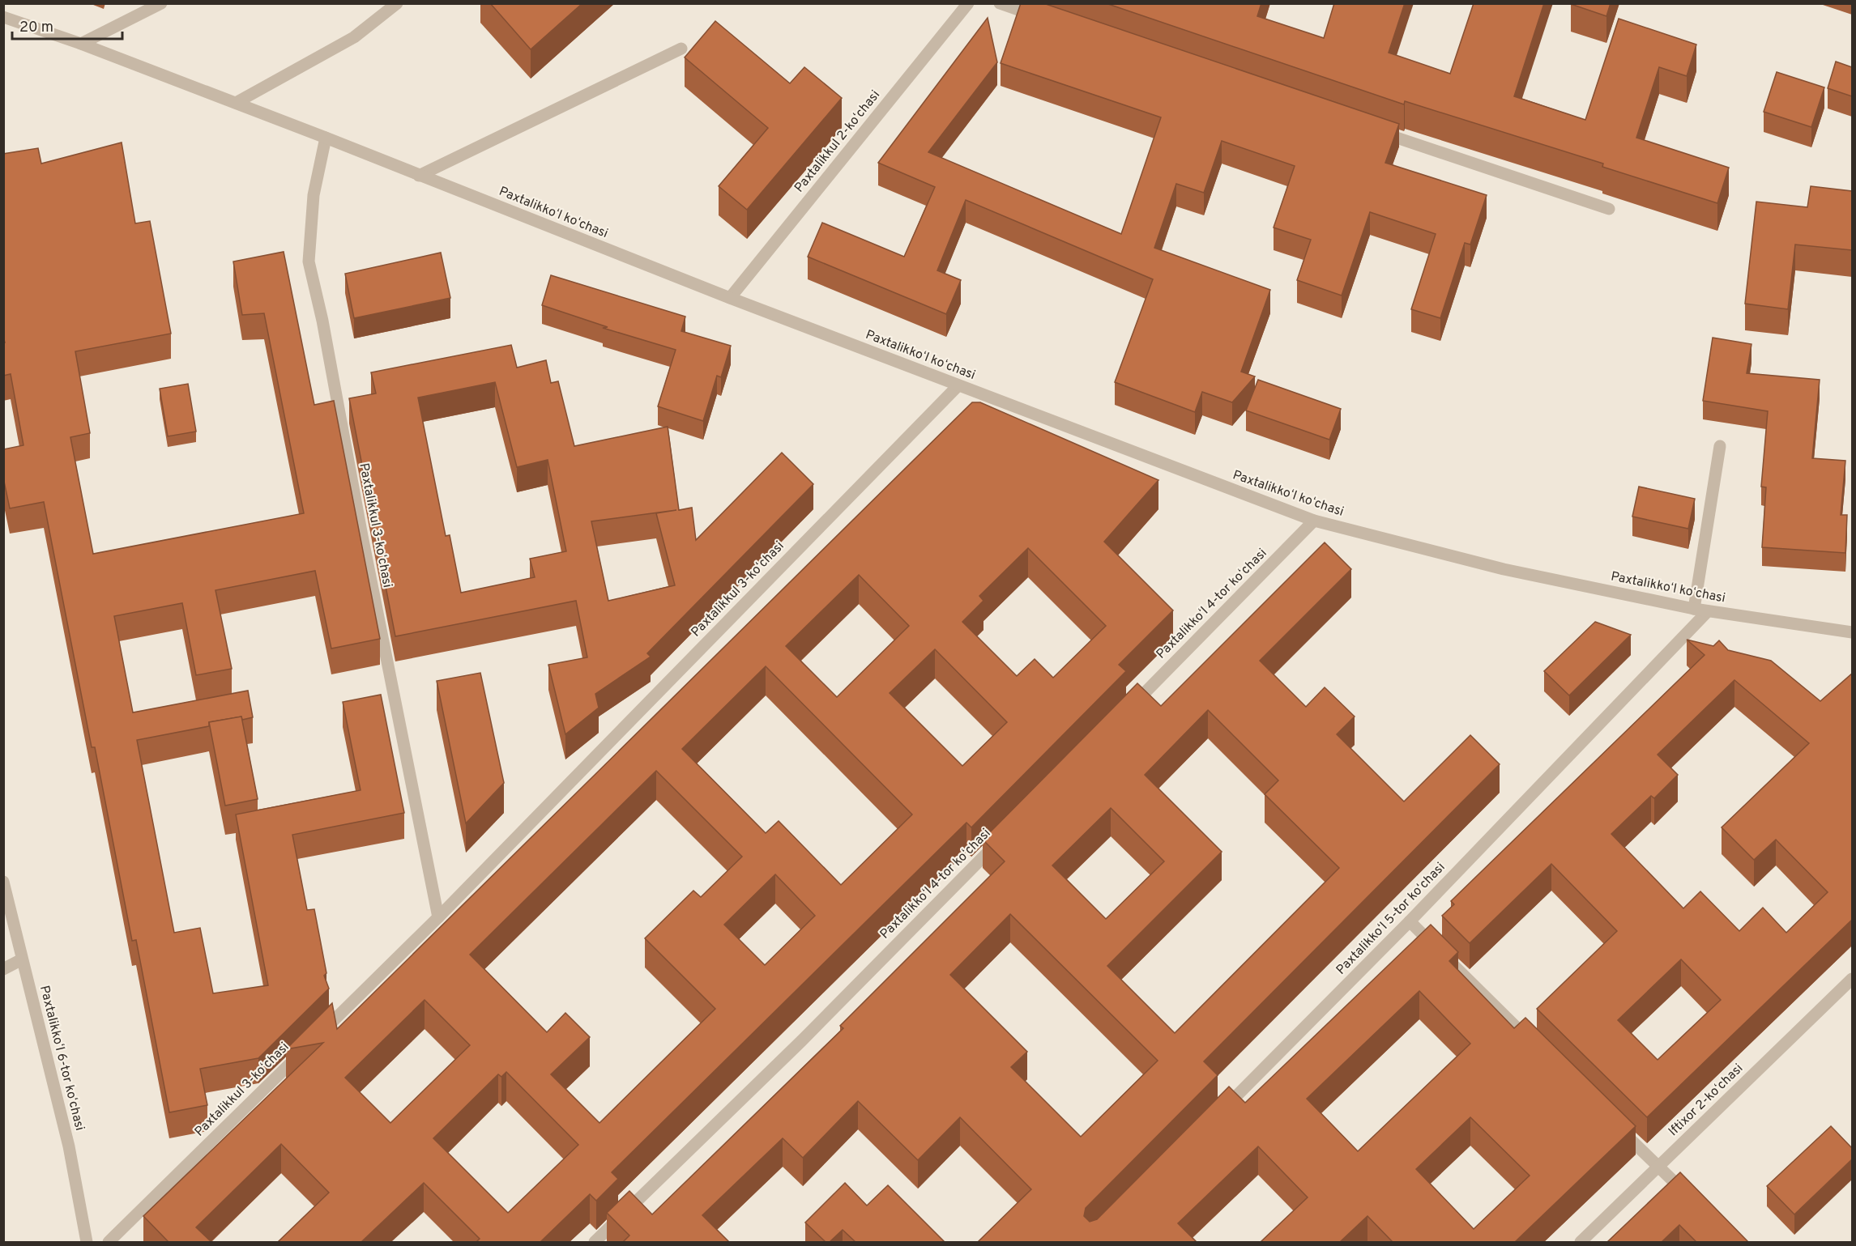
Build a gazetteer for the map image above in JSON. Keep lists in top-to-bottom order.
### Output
{
  "streets": {
    "street": [
      "Paxtalikkul 2-koʻchasi",
      "Paxtalikkoʻl koʻchasi",
      "Paxtalikkul 3-koʻchasi",
      "Paxtalikkoʻl 4-tor koʻchasi",
      "Paxtalikkoʻl 5-tor koʻchasi",
      "Paxtalikkoʻl 6-tor koʻchasi",
      "Iftixor 2-koʻchasi"
    ]
  },
  "crossings": [
    ["Paxtalikkul 2-koʻchasi", "Paxtalikkoʻl koʻchasi"],
    ["Paxtalikkoʻl koʻchasi", "Paxtalikkul 3-koʻchasi"],
    ["Paxtalikkoʻl koʻchasi", "Paxtalikkoʻl 4-tor koʻchasi"],
    ["Paxtalikkoʻl koʻchasi", "Paxtalikkoʻl 5-tor koʻchasi"]
  ],
  "scale_bar": "20 m"
}
